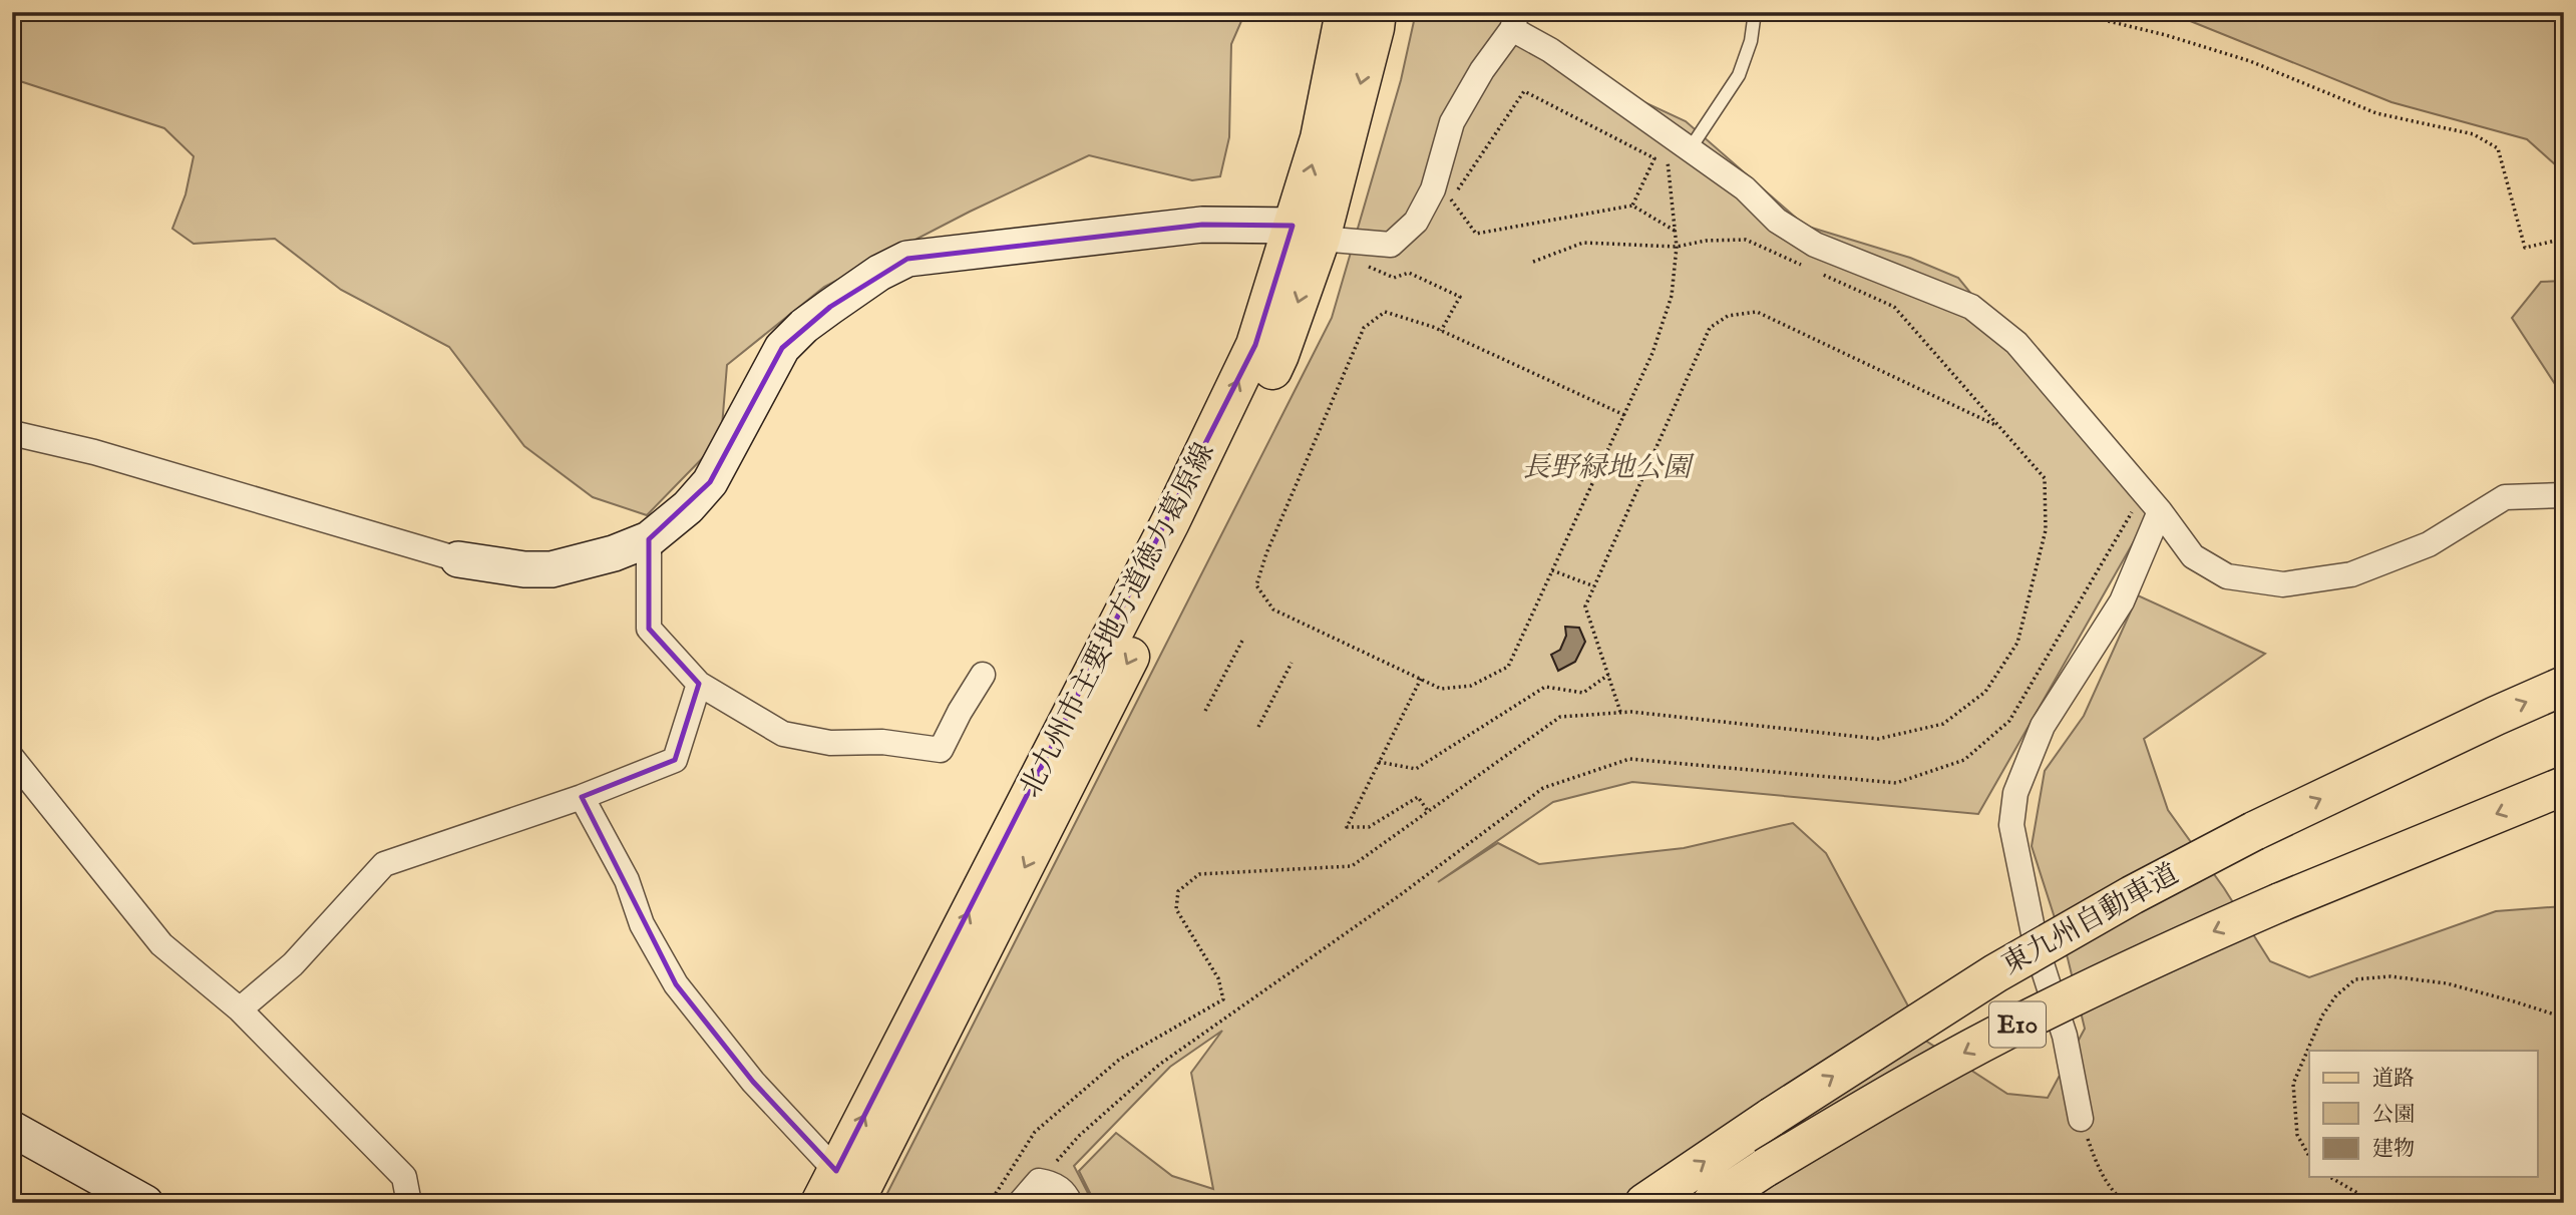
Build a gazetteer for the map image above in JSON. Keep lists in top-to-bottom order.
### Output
{
  "streets": {
    "main road": ["北九州市主要地方道徳力葛原線", "東九州自動車道", "E10"]
  },
  "parks": ["長野緑地公園"],
  "legend": ["道路", "公園", "建物"]
}
